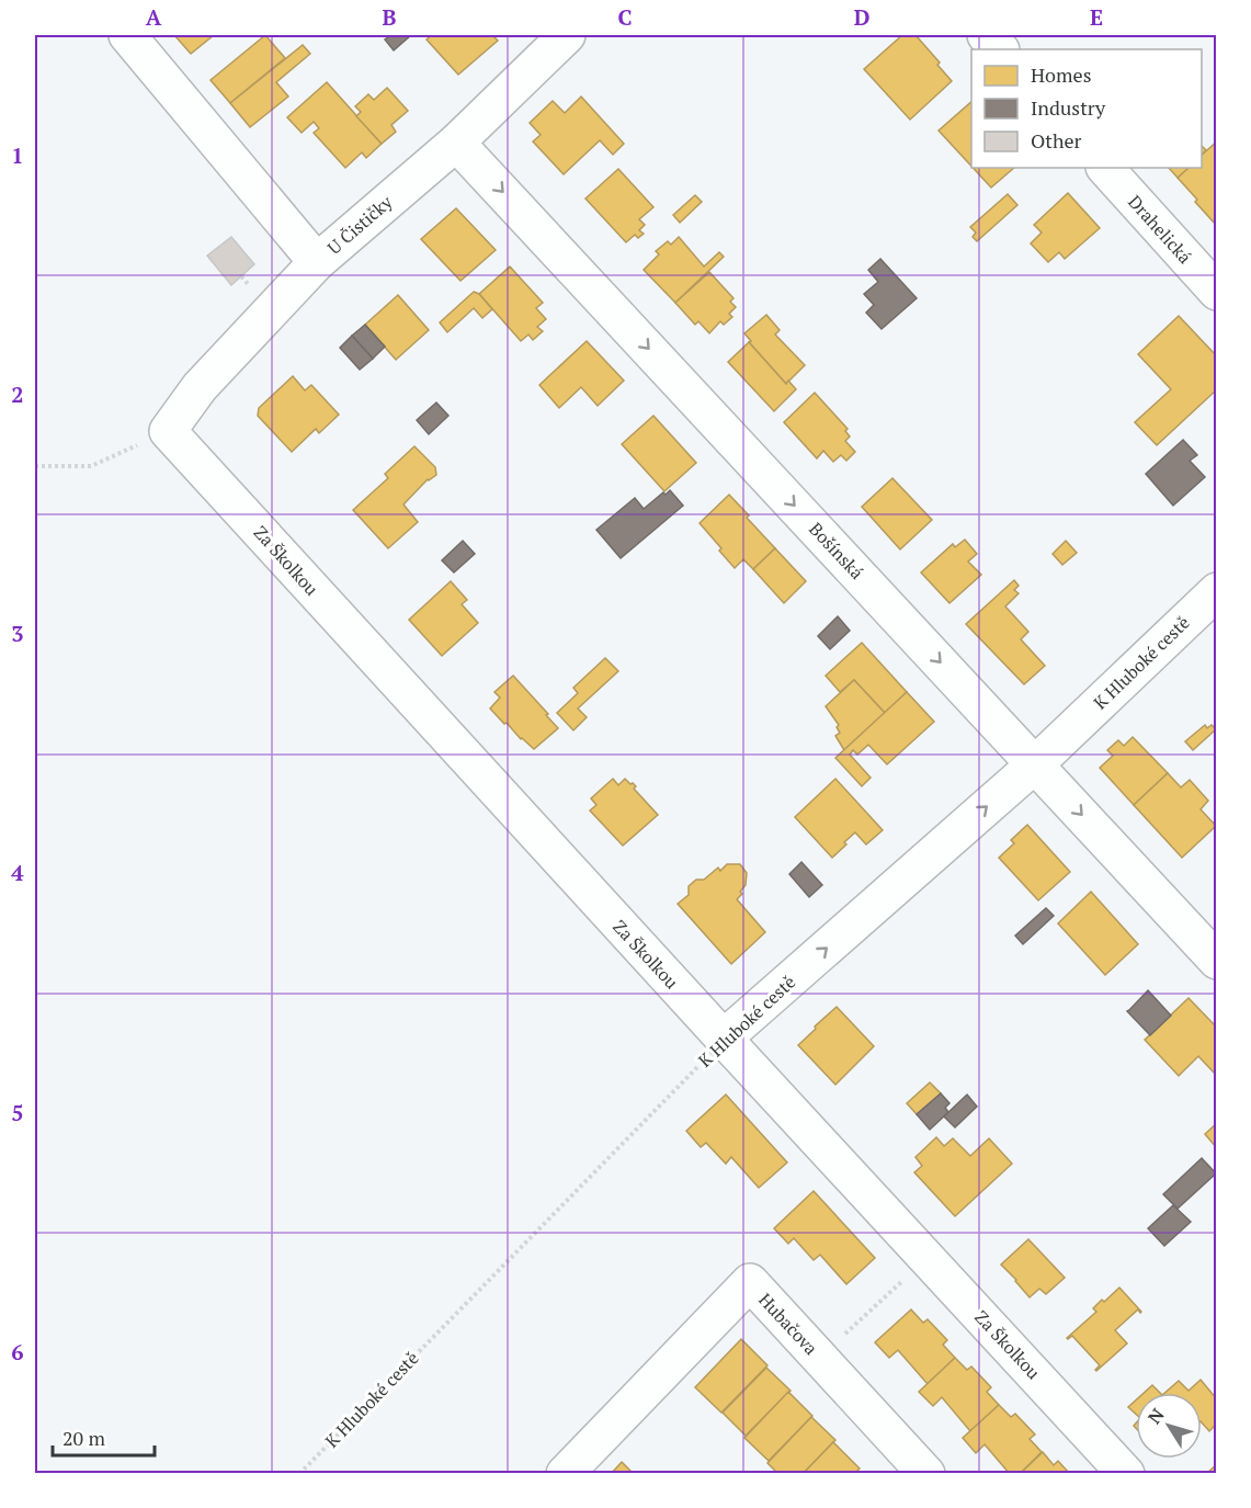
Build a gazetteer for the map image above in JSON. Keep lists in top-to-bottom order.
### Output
{
  "streets": {
    "street": [
      "U Čističky",
      "Drahelická",
      "Bošínská",
      "Za Školkou",
      "K Hluboké cestě",
      "Hubačova"
    ]
  },
  "crossings": [
    ["U Čističky", "Bošínská"],
    ["U Čističky", "Za Školkou"],
    ["Bošínská", "K Hluboké cestě"],
    ["Za Školkou", "K Hluboké cestě"]
  ],
  "one_way": ["Bošínská"],
  "legend": ["Homes", "Industry", "Other"],
  "scale_bar": "20 m",
  "north": "top left",
  "grid": {
    "columns": [
      "A",
      "B",
      "C",
      "D",
      "E"
    ],
    "rows": [
      "1",
      "2",
      "3",
      "4",
      "5",
      "6"
    ]
  }
}
